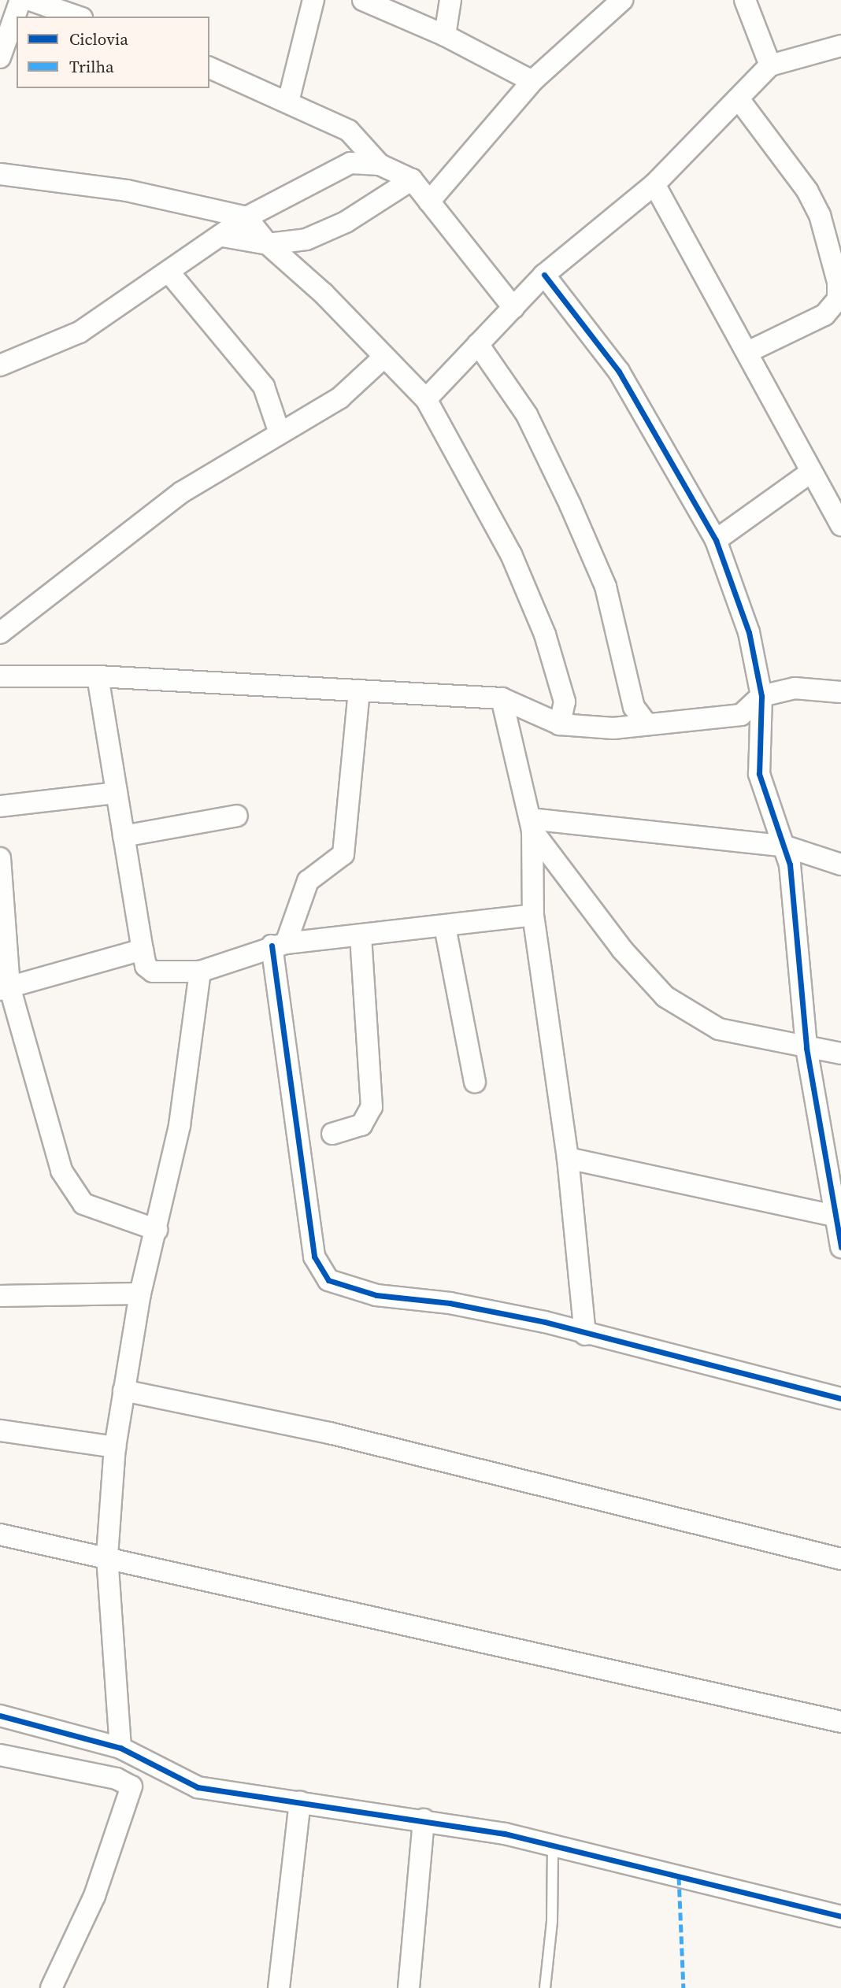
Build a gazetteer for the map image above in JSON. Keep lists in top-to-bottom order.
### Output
{
  "legend": ["Ciclovia", "Trilha"]
}
